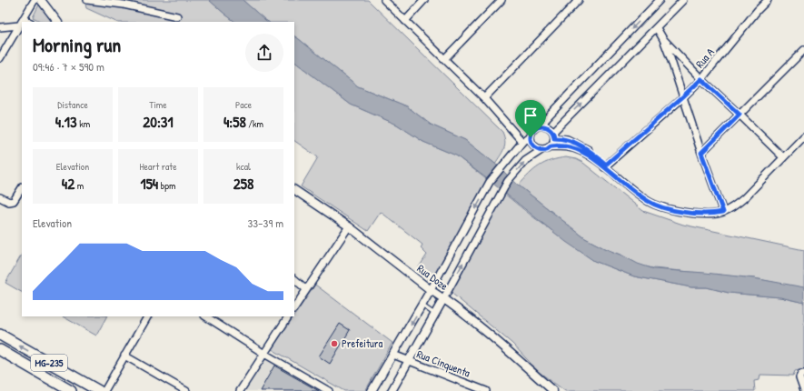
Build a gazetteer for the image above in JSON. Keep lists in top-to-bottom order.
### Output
{
  "streets": {
    "main road": ["MG-235"],
    "street": ["Rua A", "Rua Doze", "Rua Cinquenta"]
  },
  "places": ["Prefeitura"],
  "page": {
    "heading": ["Morning run", "09:46 · 7 × 590 m"],
    "stats": [
      ["Distance", "4.13 km"],
      ["Time", "20:31"],
      ["Pace", "4:58 /km"],
      ["Elevation", "42 m"],
      ["Heart rate", "154 bpm"],
      ["kcal", "258"]
    ],
    "chart": ["Elevation", "33–39 m"]
  }
}
